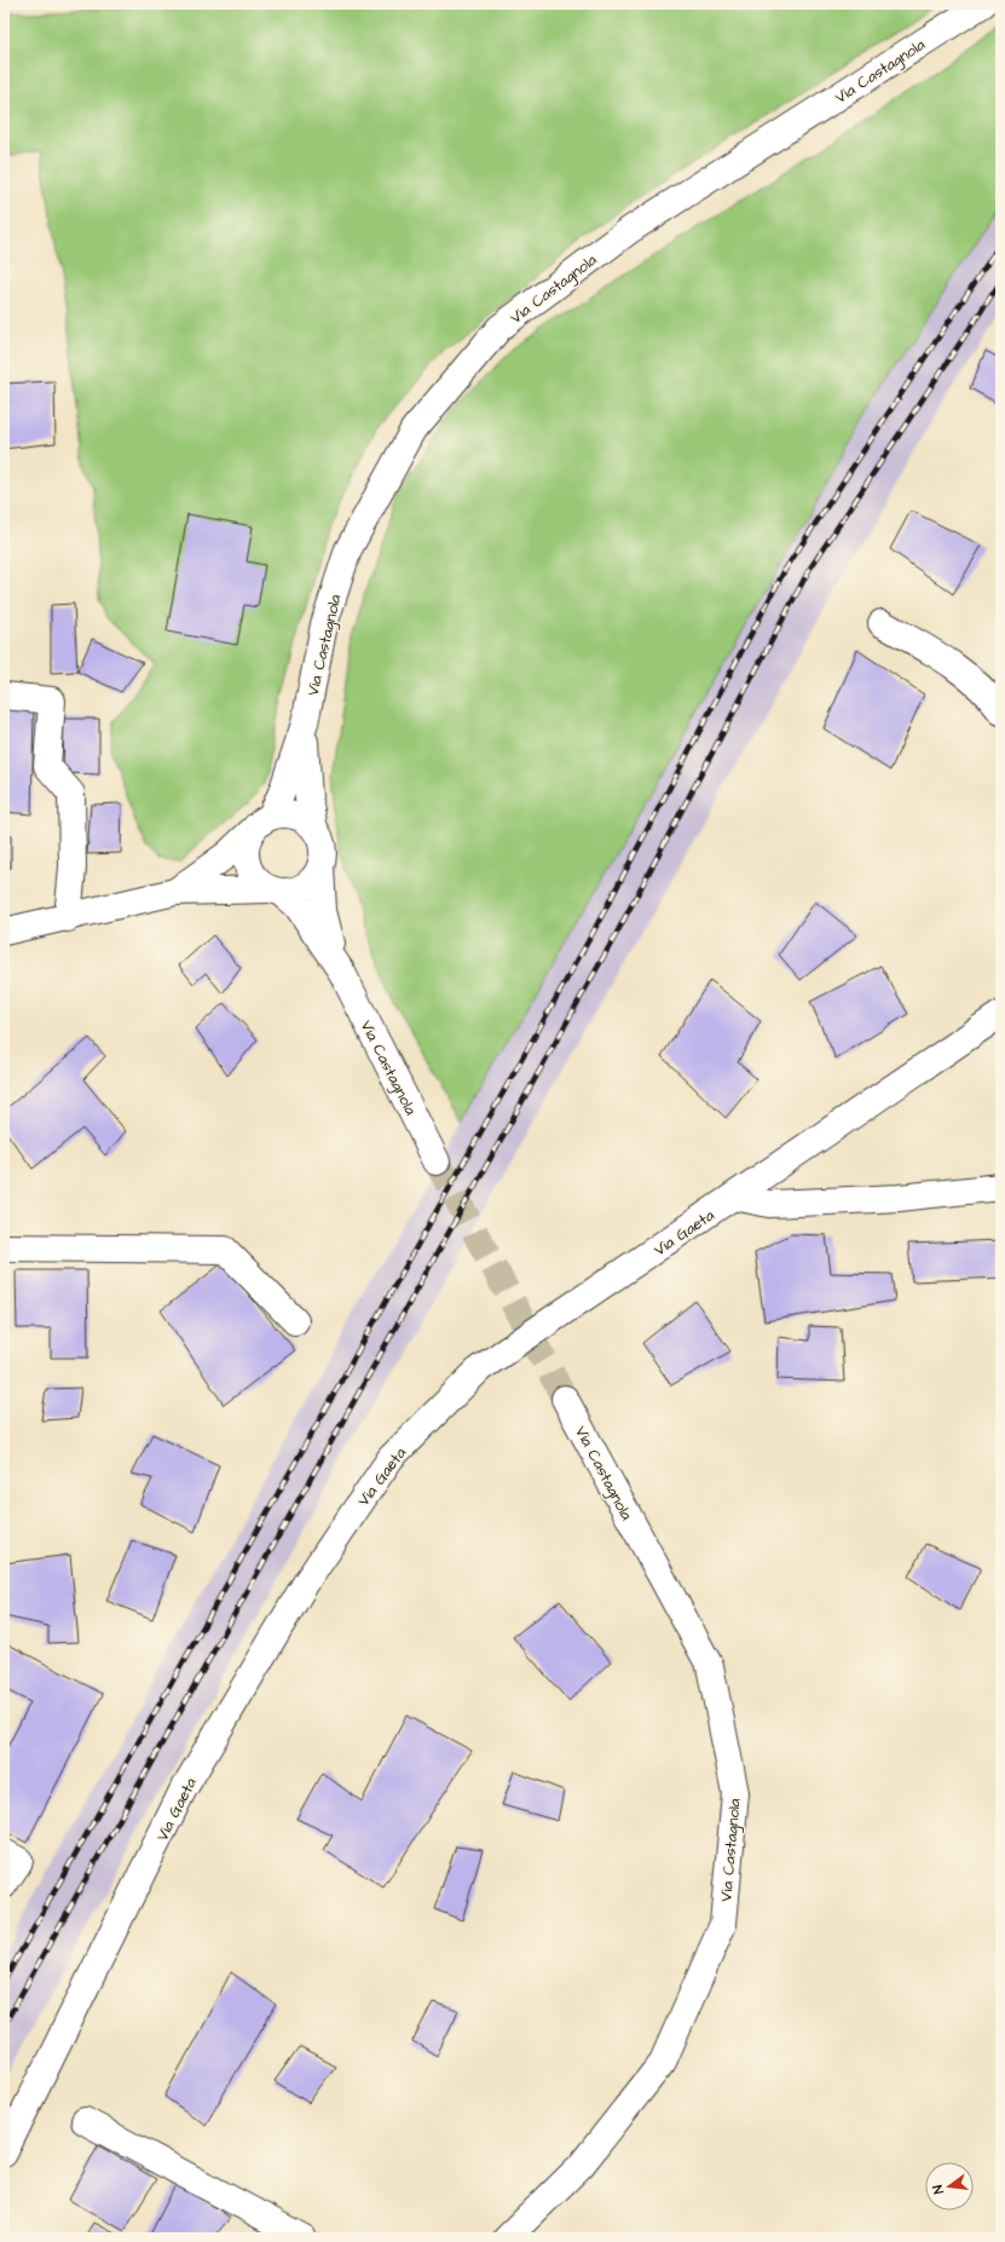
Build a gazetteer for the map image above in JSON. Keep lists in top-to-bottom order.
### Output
{
  "streets": {
    "street": ["Via Castagnola", "Via Gaeta"]
  },
  "north": "left"
}
